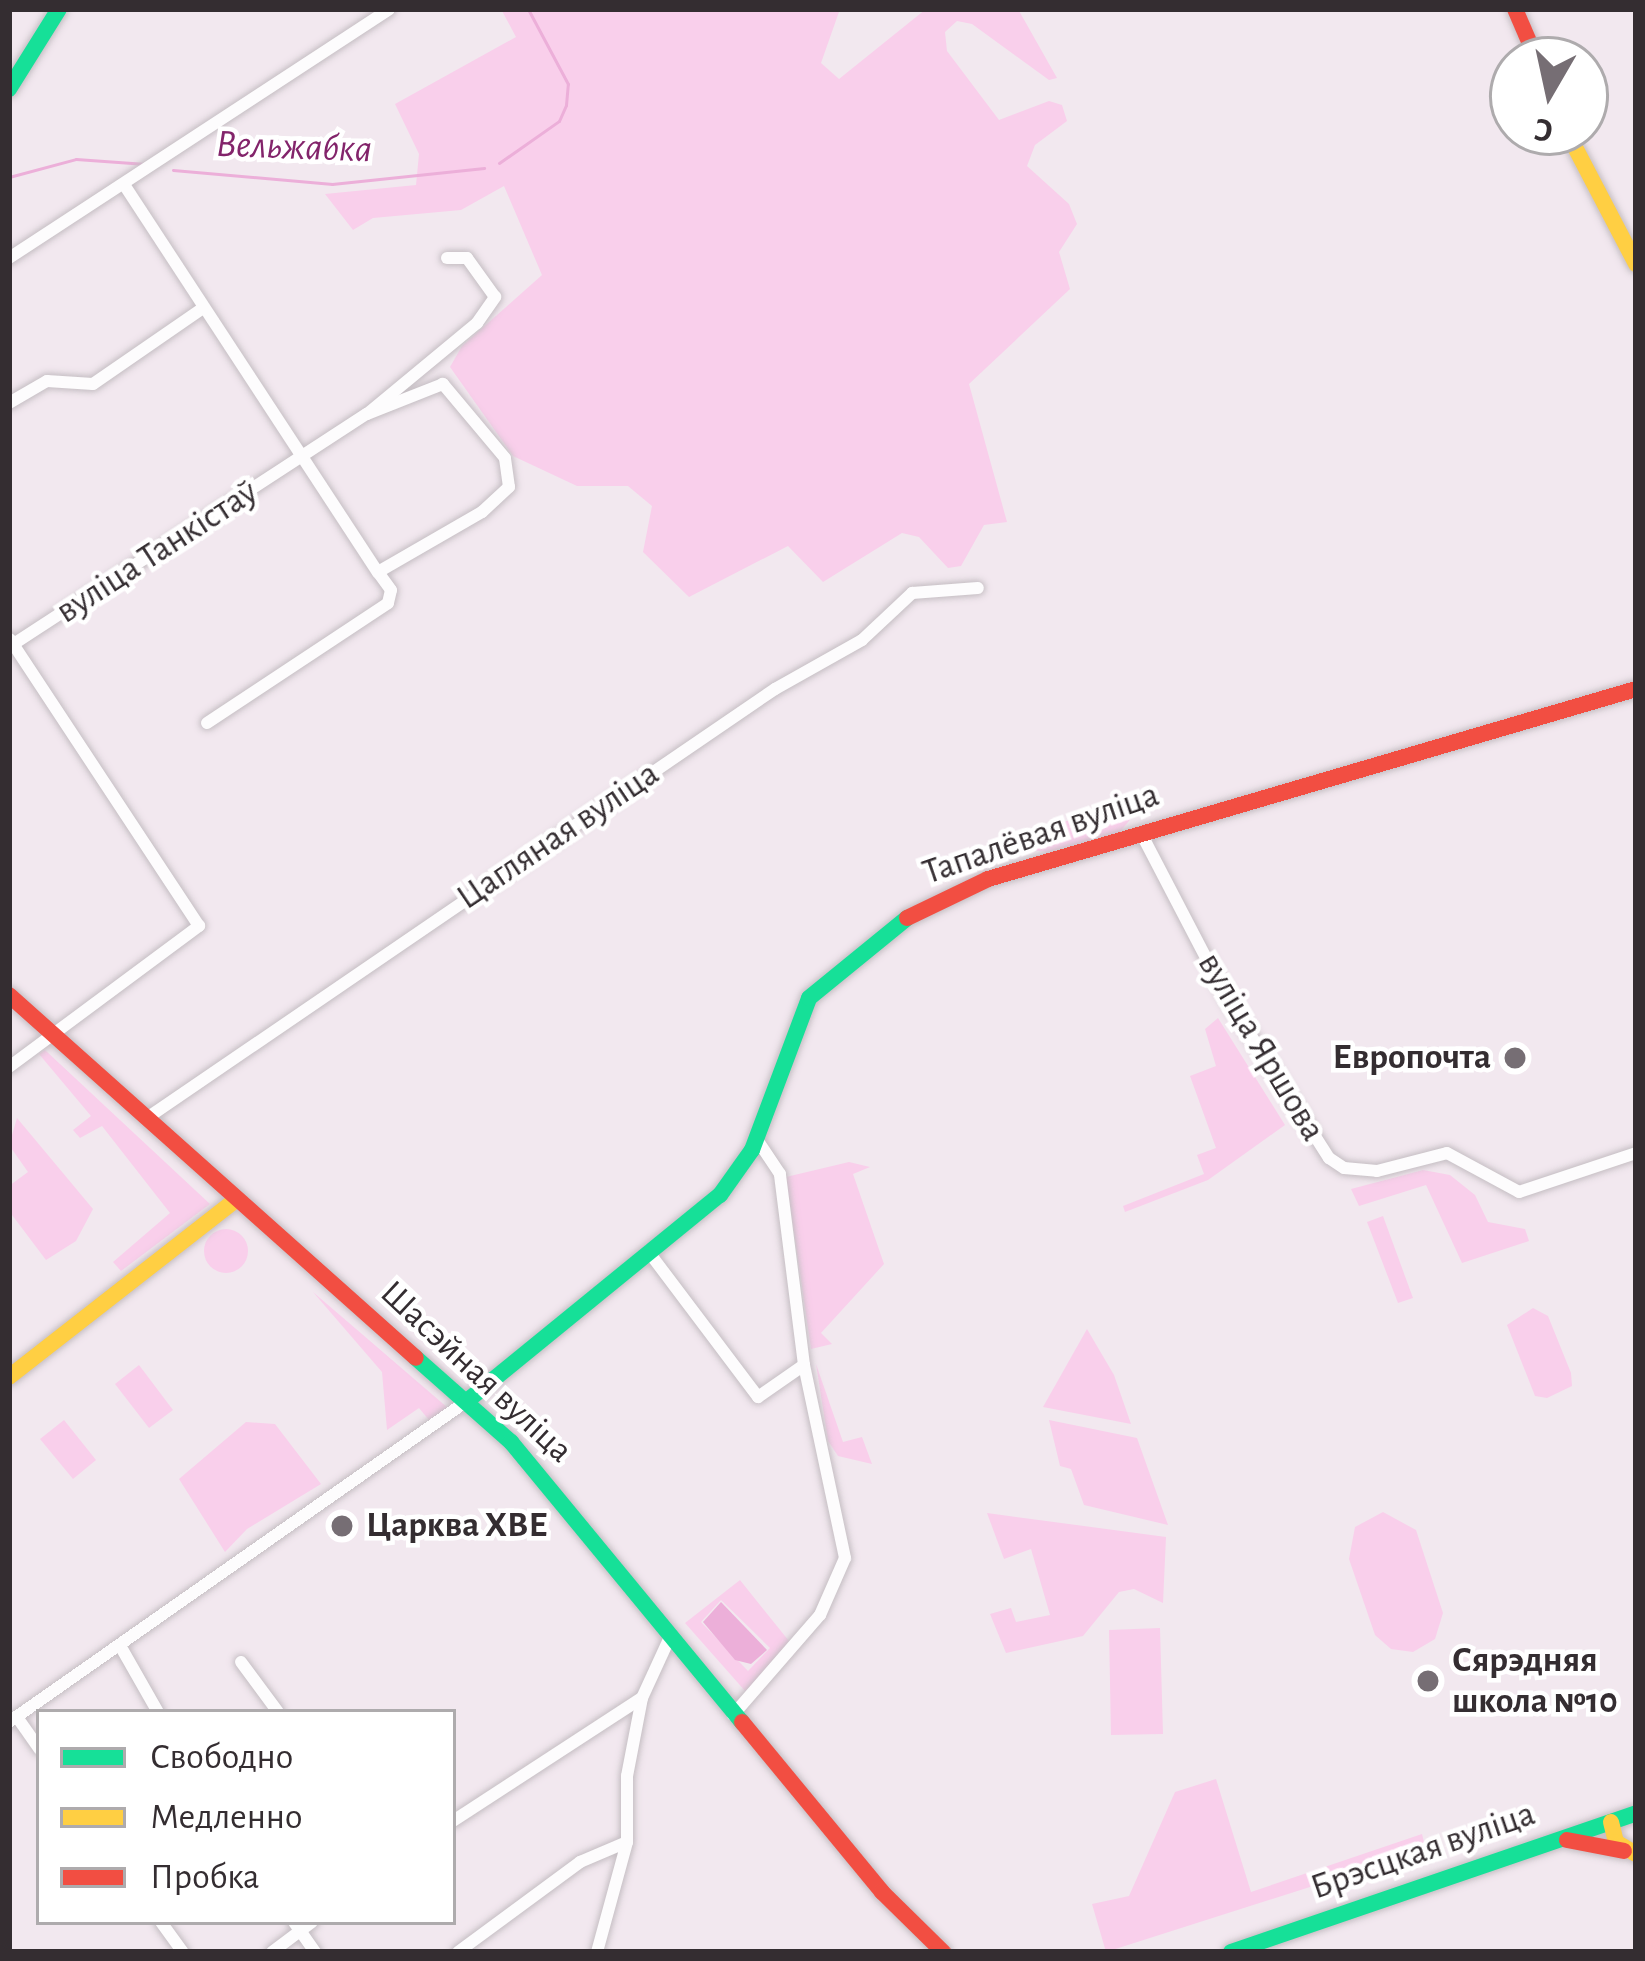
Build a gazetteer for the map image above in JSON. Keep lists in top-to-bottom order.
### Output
{
  "streets": {
    "main road": ["Тапалёвая вуліца", "Шасэйная вуліца", "Брэсцкая вуліца"],
    "street": ["вуліца Танкістаў", "Цагляная вуліца", "вуліца Яршова"]
  },
  "crossings": [
    ["вуліца Танкістаў", "Шасэйная вуліца"],
    ["Тапалёвая вуліца", "вуліца Яршова"],
    ["Тапалёвая вуліца", "Шасэйная вуліца"],
    ["Цагляная вуліца", "Шасэйная вуліца"]
  ],
  "water": ["Вельжабка"],
  "places": ["Европочта", "Царква ХВЕ", "Сярэдняя школа №10"],
  "legend": ["Свободно", "Медленно", "Пробка"],
  "north": "bottom"
}
